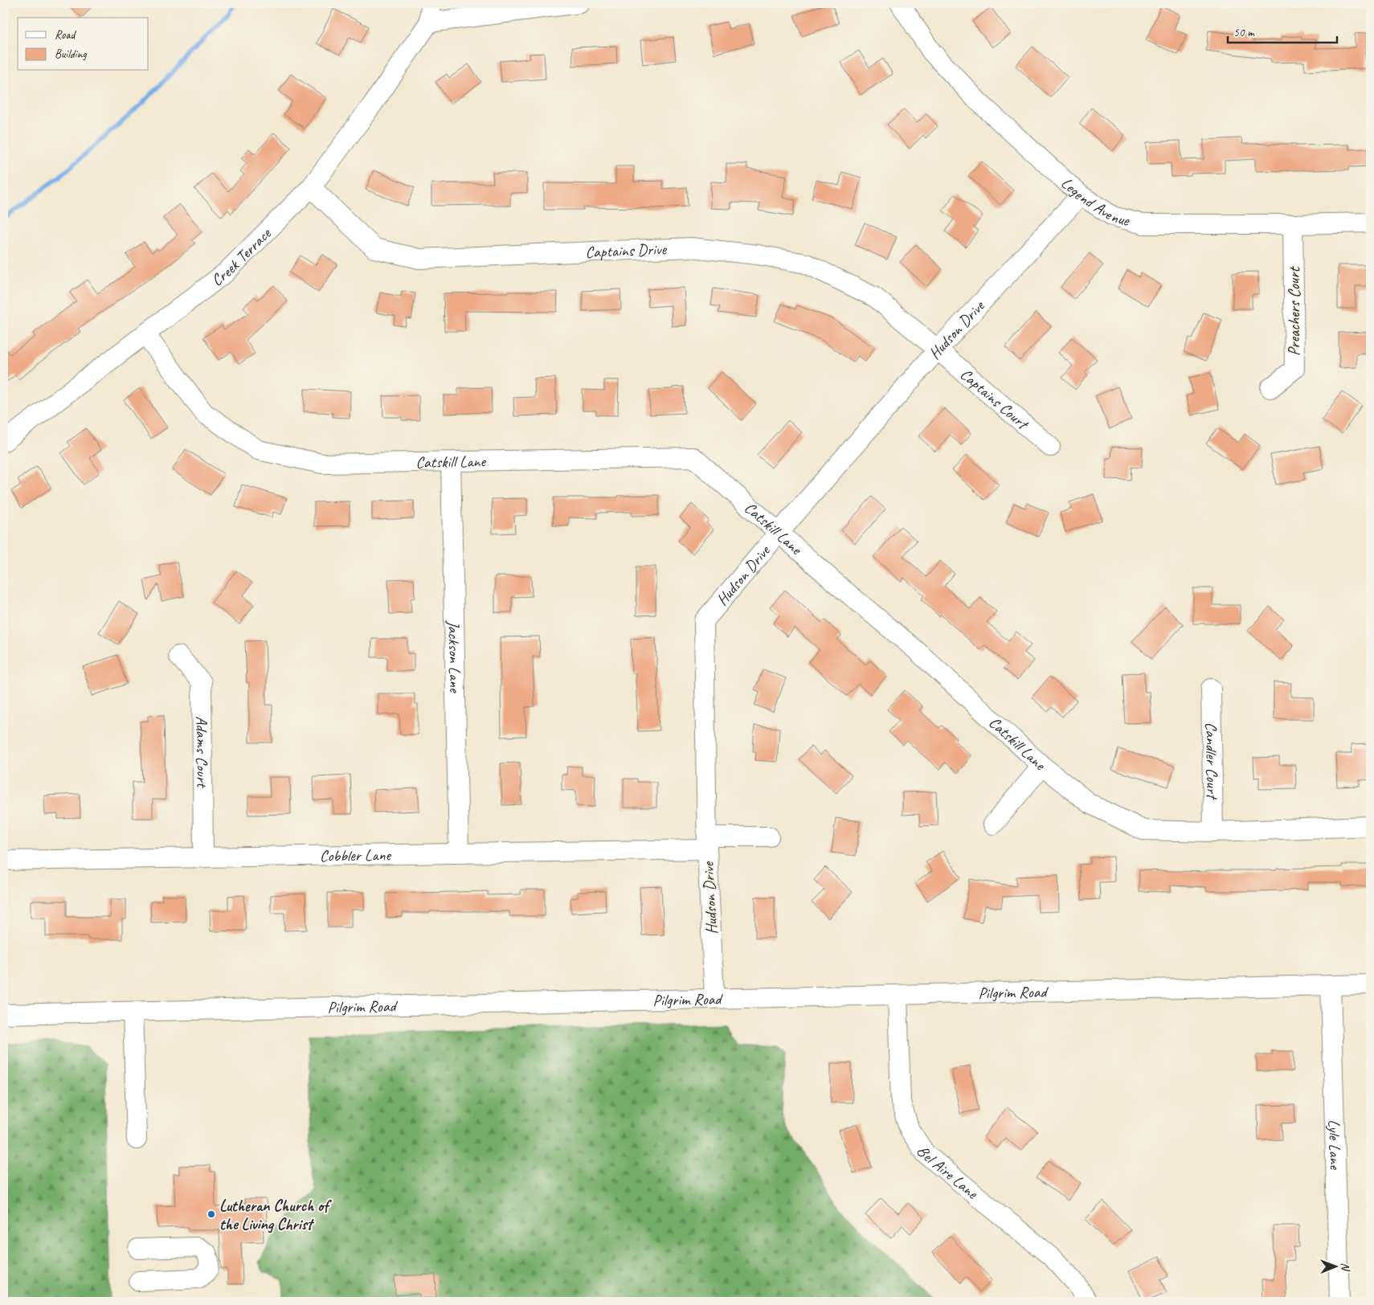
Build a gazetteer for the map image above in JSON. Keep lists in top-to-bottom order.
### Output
{
  "streets": {
    "street": [
      "Legend Avenue",
      "Captains Drive",
      "Creek Terrace",
      "Preachers Court",
      "Hudson Drive",
      "Captains Court",
      "Catskill Lane",
      "Jackson Lane",
      "Adams Court",
      "Candler Court",
      "Cobbler Lane",
      "Pilgrim Road",
      "Lyle Lane",
      "Bel Aire Lane"
    ]
  },
  "crossings": [
    ["Legend Avenue", "Preachers Court"],
    ["Legend Avenue", "Hudson Drive"],
    ["Captains Drive", "Creek Terrace"],
    ["Captains Drive", "Hudson Drive"],
    ["Captains Drive", "Captains Court"],
    ["Creek Terrace", "Catskill Lane"],
    ["Hudson Drive", "Captains Court"],
    ["Hudson Drive", "Catskill Lane"],
    ["Hudson Drive", "Cobbler Lane"],
    ["Hudson Drive", "Pilgrim Road"],
    ["Catskill Lane", "Jackson Lane"],
    ["Catskill Lane", "Candler Court"],
    ["Jackson Lane", "Cobbler Lane"],
    ["Adams Court", "Cobbler Lane"],
    ["Pilgrim Road", "Lyle Lane"],
    ["Pilgrim Road", "Bel Aire Lane"]
  ],
  "places": ["Lutheran Church of the Living Christ"],
  "legend": ["Road", "Building"],
  "scale_bar": "50 m",
  "north": "right"
}
